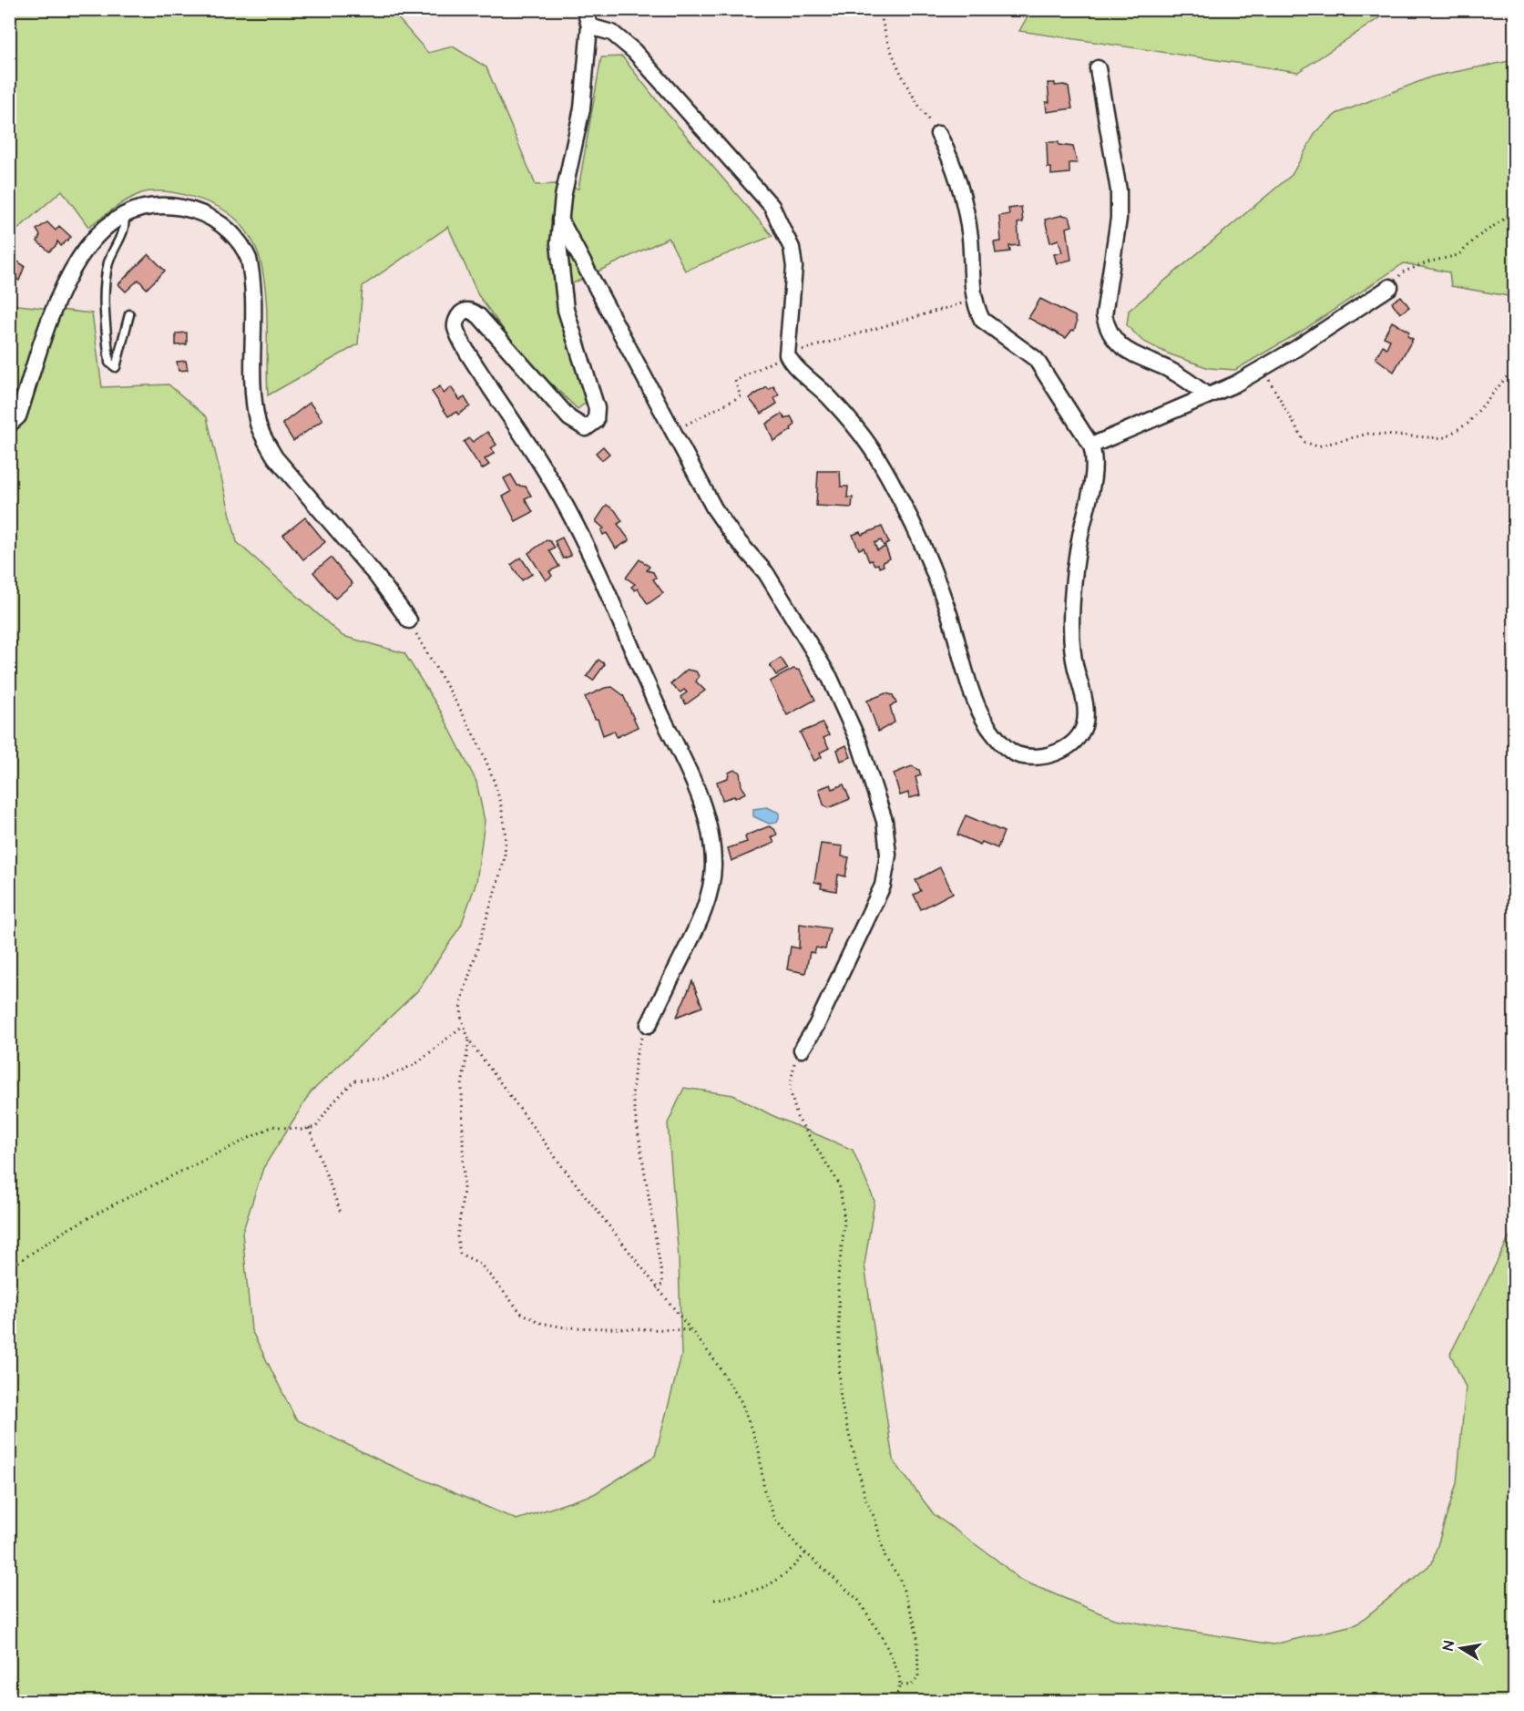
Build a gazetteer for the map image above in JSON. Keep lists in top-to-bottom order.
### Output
{
  "north": "left"
}
